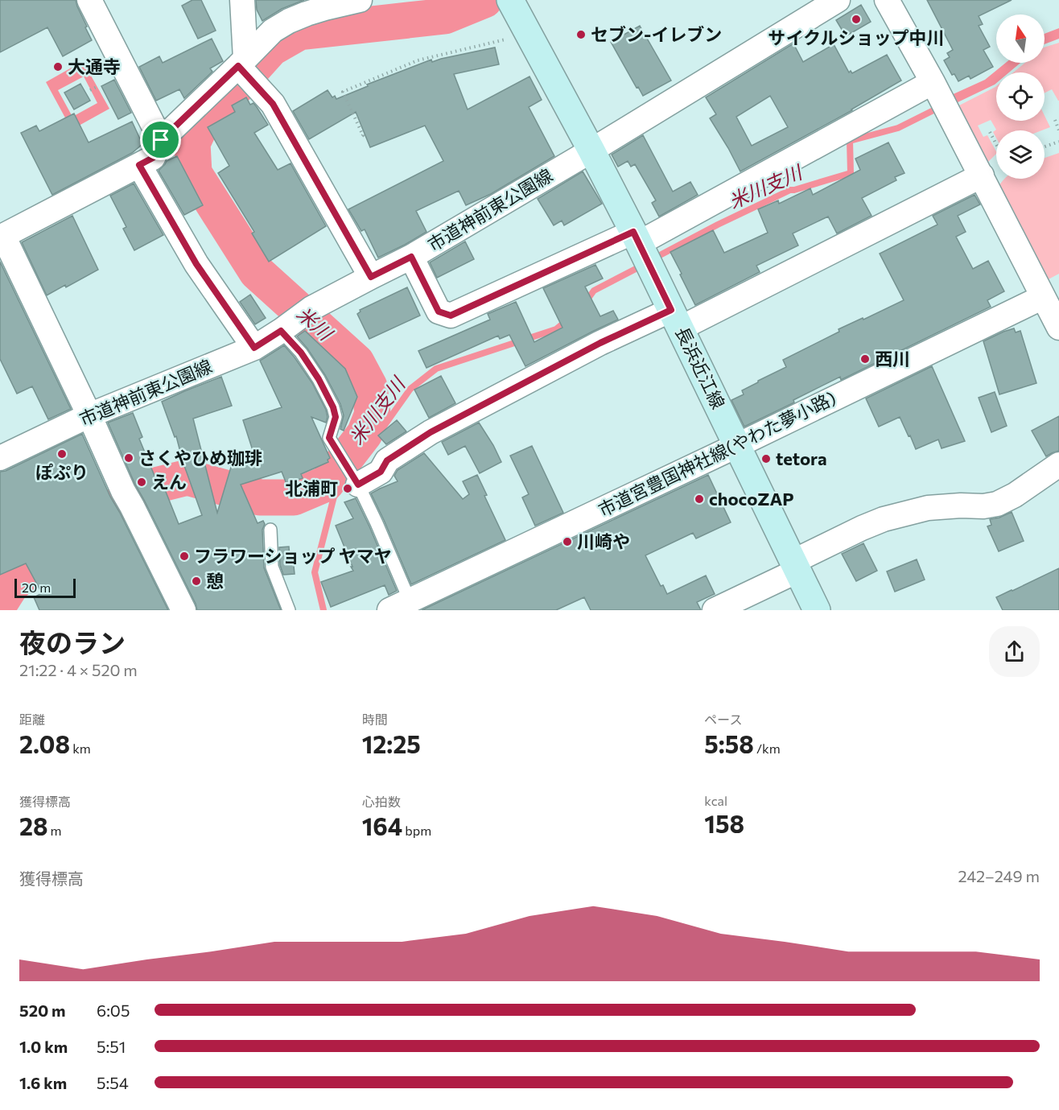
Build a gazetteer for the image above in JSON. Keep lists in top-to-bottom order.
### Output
{
  "streets": {
    "main road": ["長浜近江線"],
    "street": ["市道神前東公園線", "市道宮豊国神社線(やわた夢小路)"]
  },
  "crossings": [
    ["市道神前東公園線", "長浜近江線"],
    ["長浜近江線", "市道宮豊国神社線(やわた夢小路)"]
  ],
  "water": ["米川支川", "米川"],
  "places": [
    "サイクルショップ中川",
    "セブン-イレブン",
    "大通寺",
    "西川",
    "ぽぷり",
    "さくやひめ珈琲",
    "tetora",
    "えん",
    "北浦町",
    "chocoZAP",
    "川崎や",
    "フラワーショップ ヤマヤ",
    "憩"
  ],
  "scale_bar": "20 m",
  "north": "top",
  "page": {
    "scale": "20 m",
    "heading": ["夜のラン", "21:22 · 4 × 520 m"],
    "stats": [
      ["距離", "2.08 km"],
      ["時間", "12:25"],
      ["ペース", "5:58 /km"],
      ["獲得標高", "28 m"],
      ["心拍数", "164 bpm"],
      ["kcal", "158"]
    ],
    "chart": ["獲得標高", "242–249 m"],
    "list": [
      {
        "name": "520 m",
        "note": "6:05"
      },
      {
        "name": "1.0 km",
        "note": "5:51"
      },
      {
        "name": "1.6 km",
        "note": "5:54"
      }
    ]
  }
}
